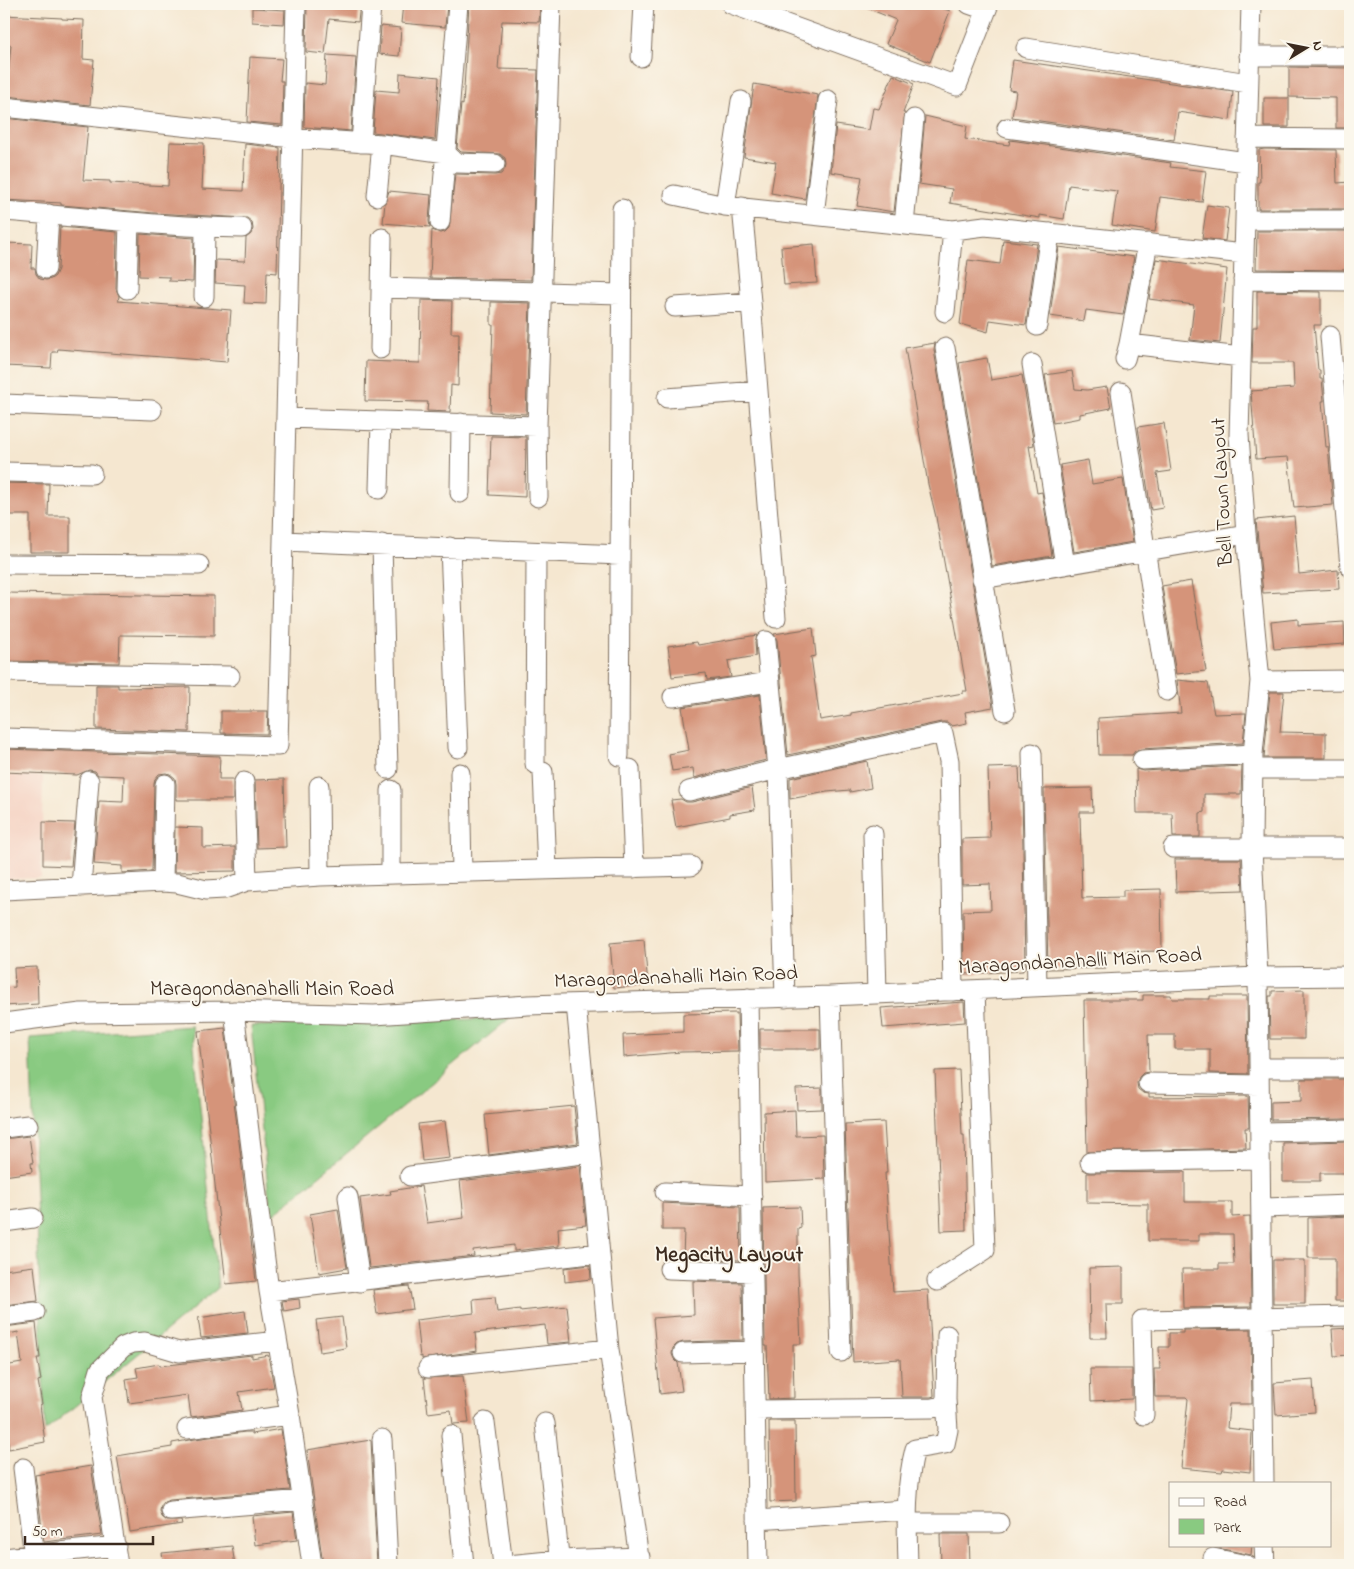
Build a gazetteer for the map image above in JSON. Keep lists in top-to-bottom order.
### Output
{
  "streets": {
    "street": ["Bell Town Layout", "Maragondanahalli Main Road"]
  },
  "crossings": [
    ["Bell Town Layout", "Maragondanahalli Main Road"]
  ],
  "districts": ["Megacity Layout"],
  "legend": ["Road", "Park"],
  "scale_bar": "50 m",
  "north": "right"
}
